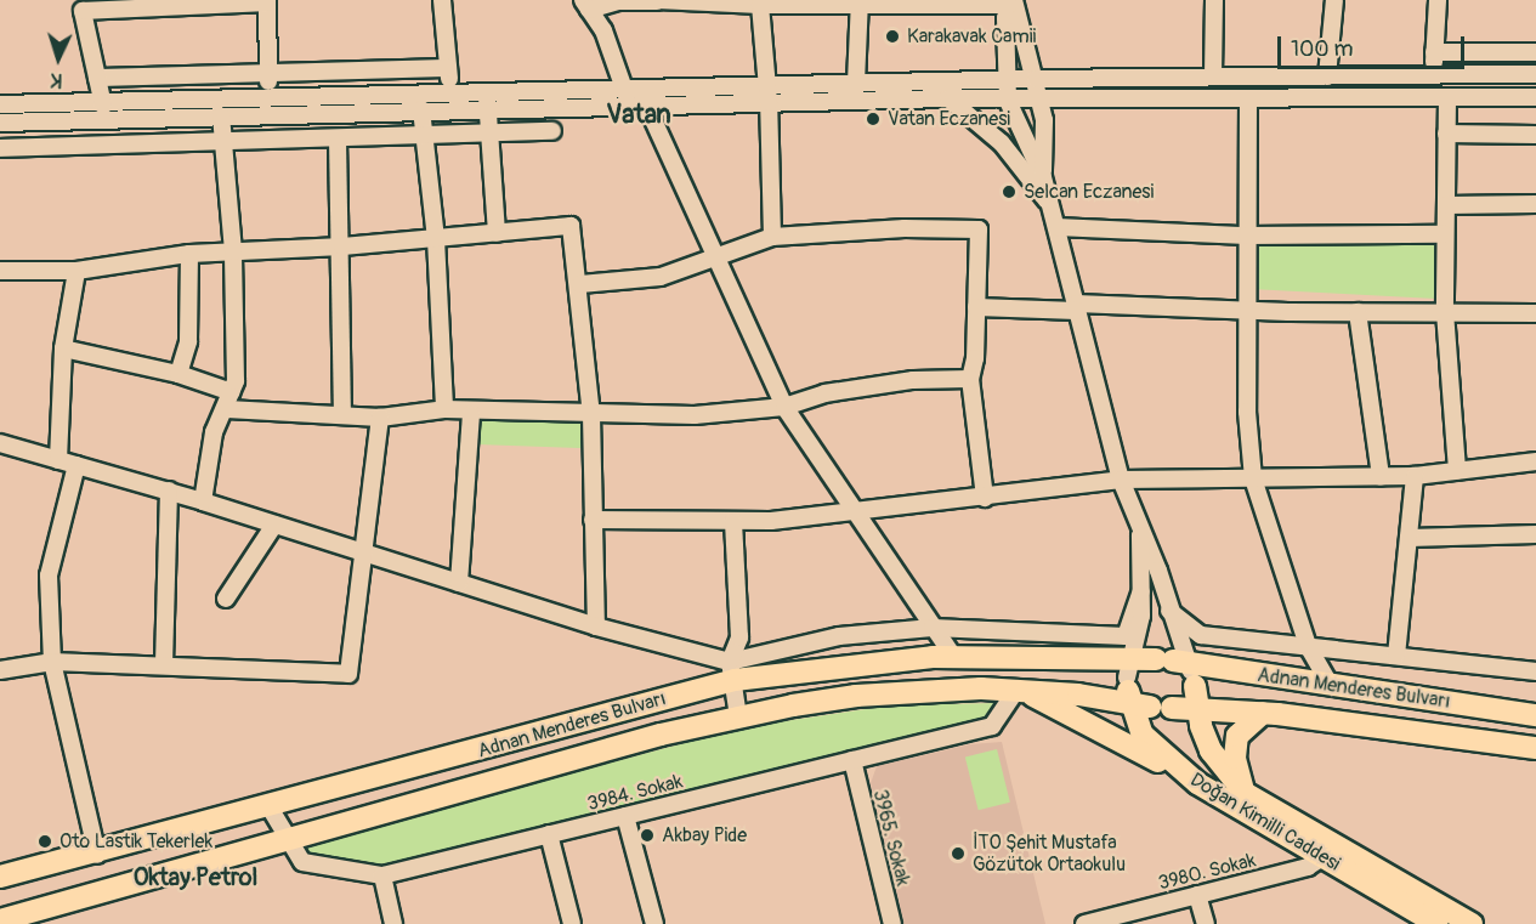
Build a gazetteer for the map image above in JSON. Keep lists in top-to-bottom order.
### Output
{
  "streets": {
    "main road": ["Adnan Menderes Bulvarı", "Doğan Kimilli Caddesi"],
    "street": ["3984. Sokak", "3965. Sokak", "3980. Sokak"]
  },
  "crossings": [
    ["Adnan Menderes Bulvarı", "3984. Sokak"],
    ["Adnan Menderes Bulvarı", "Doğan Kimilli Caddesi"],
    ["3984. Sokak", "3965. Sokak"],
    ["Doğan Kimilli Caddesi", "3980. Sokak"]
  ],
  "districts": ["Vatan", "Oktay Petrol"],
  "places": [
    "Karakavak Camii",
    "Vatan Eczanesi",
    "Selcan Eczanesi",
    "Akbay Pide",
    "Oto Lastik Tekerlek",
    "İTO Şehit Mustafa Gözütok Ortaokulu"
  ],
  "scale_bar": "100 m",
  "north": "bottom"
}
